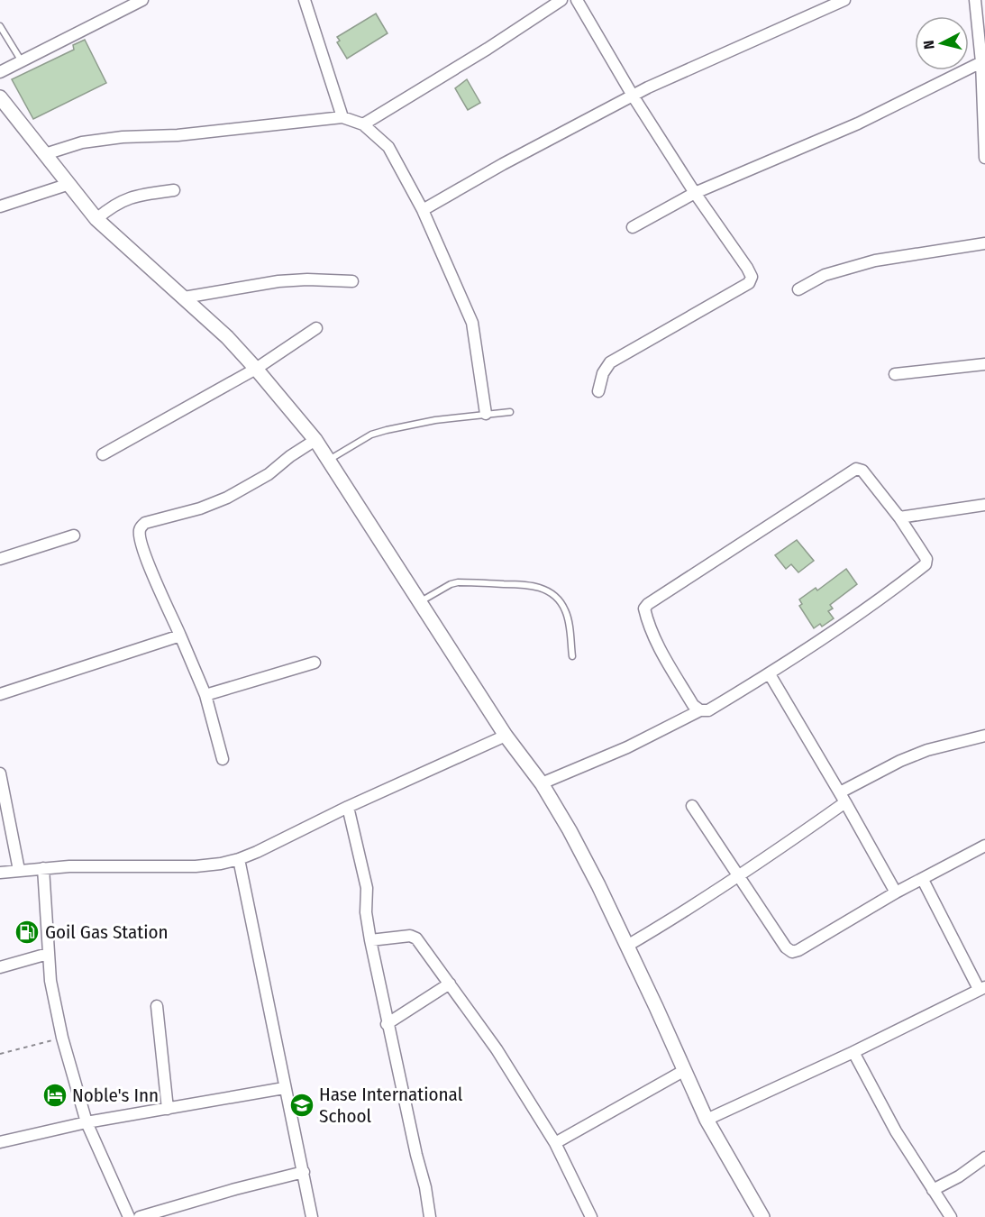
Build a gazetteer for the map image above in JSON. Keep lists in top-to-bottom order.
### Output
{
  "places": {
    "fuel station": ["Goil Gas Station"],
    "hotel": ["Noble's Inn"],
    "school or university": ["Hase International School"]
  },
  "north": "left"
}
